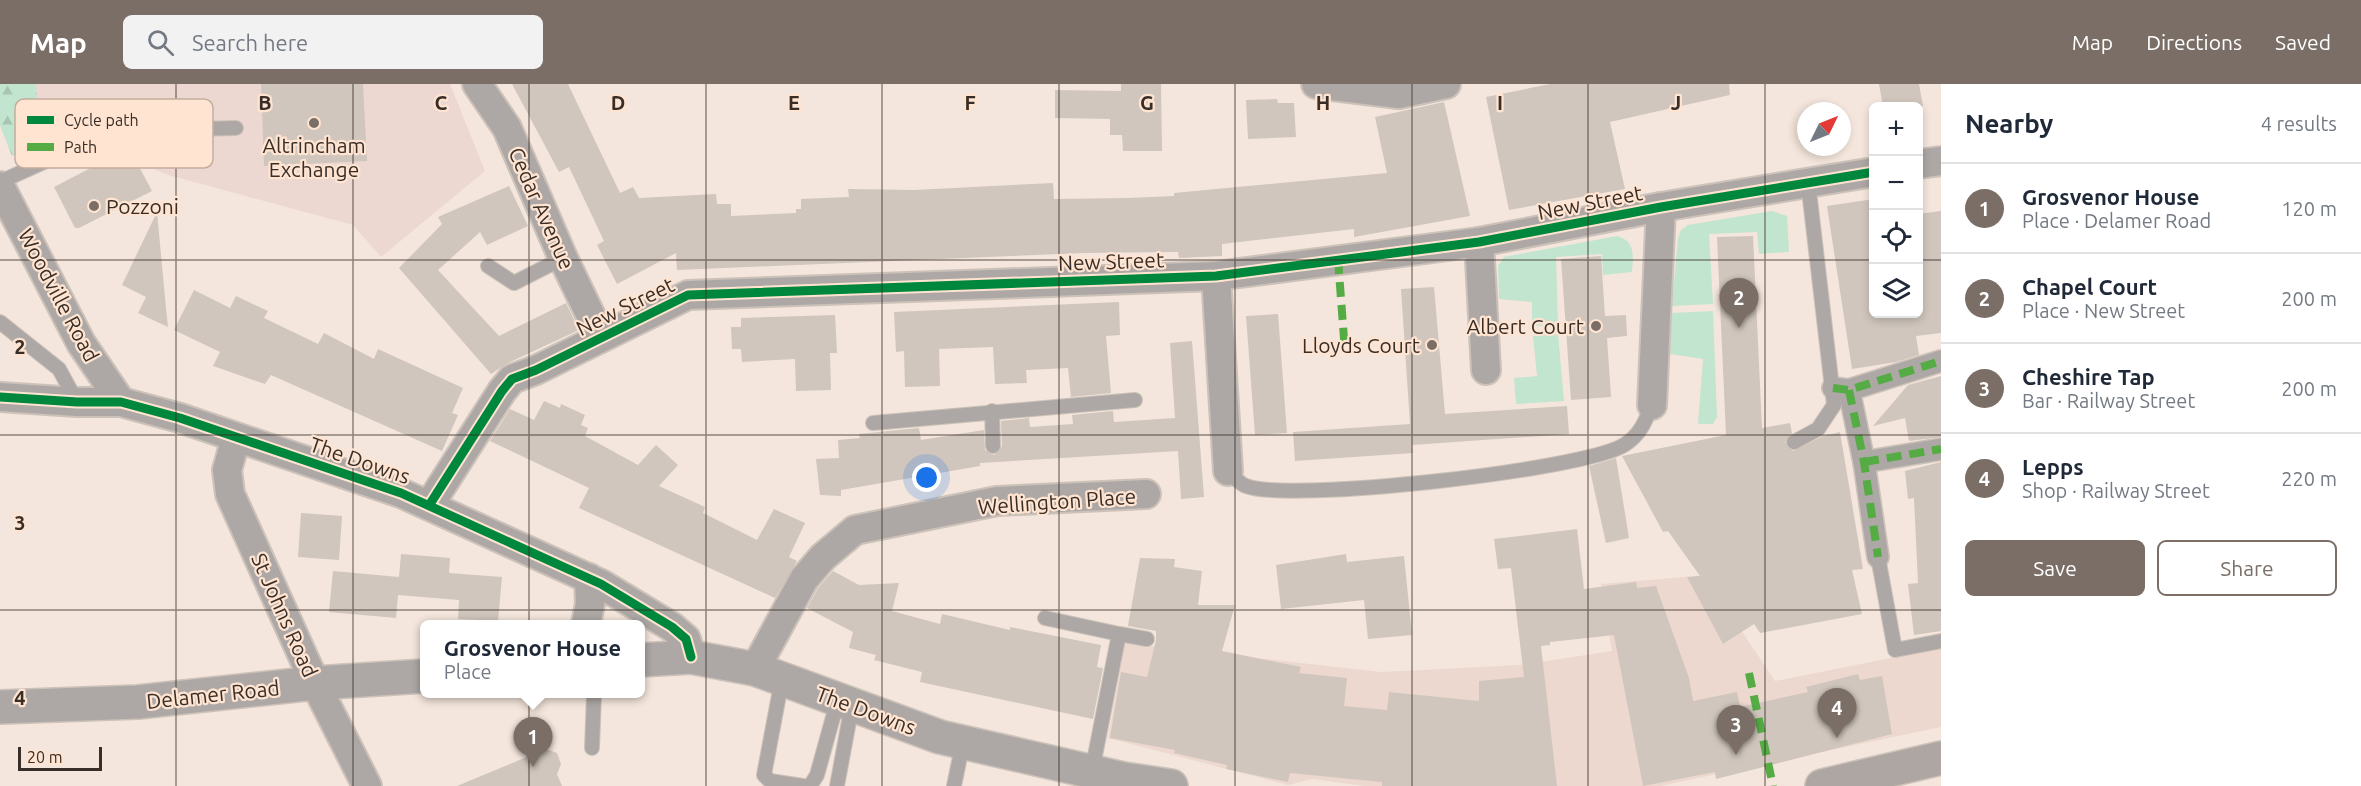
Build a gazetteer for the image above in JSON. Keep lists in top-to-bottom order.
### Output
{
  "streets": {
    "street": [
      "New Street",
      "Cedar Avenue",
      "Woodville Road",
      "The Downs",
      "Wellington Place",
      "St Johns Road",
      "Delamer Road"
    ]
  },
  "crossings": [
    ["New Street", "Cedar Avenue"],
    ["New Street", "The Downs"],
    ["Woodville Road", "The Downs"],
    ["The Downs", "Wellington Place"],
    ["The Downs", "St Johns Road"],
    ["St Johns Road", "Delamer Road"]
  ],
  "places": [
    "Altrincham Exchange",
    "Pozzoni",
    "Albert Court",
    "Lloyds Court"
  ],
  "legend": ["Cycle path", "Path"],
  "scale_bar": "20 m",
  "north": "top right",
  "page": {
    "header": "Map",
    "search": "Search here",
    "nav": ["Map", "Directions", "Saved"],
    "heading": ["Nearby", "4 results"],
    "map_buttons": ["+", "−"],
    "list": [
      {
        "mark": "1",
        "name": "Grosvenor House",
        "note": "Place · Delamer Road",
        "value": "120 m"
      },
      {
        "mark": "2",
        "name": "Chapel Court",
        "note": "Place · New Street",
        "value": "200 m"
      },
      {
        "mark": "3",
        "name": "Cheshire Tap",
        "note": "Bar · Railway Street",
        "value": "200 m"
      },
      {
        "mark": "4",
        "name": "Lepps",
        "note": "Shop · Railway Street",
        "value": "220 m"
      }
    ],
    "pins": [
      "2",
      "4",
      "3",
      "1"
    ],
    "buttons": ["Save", "Share"],
    "popup": ["Grosvenor House", "Place"],
    "scale": "20 m"
  },
  "grid": {
    "columns": [
      "B",
      "C",
      "D",
      "E",
      "F",
      "G",
      "H",
      "I",
      "J"
    ],
    "rows": ["2", "3", "4"]
  }
}
